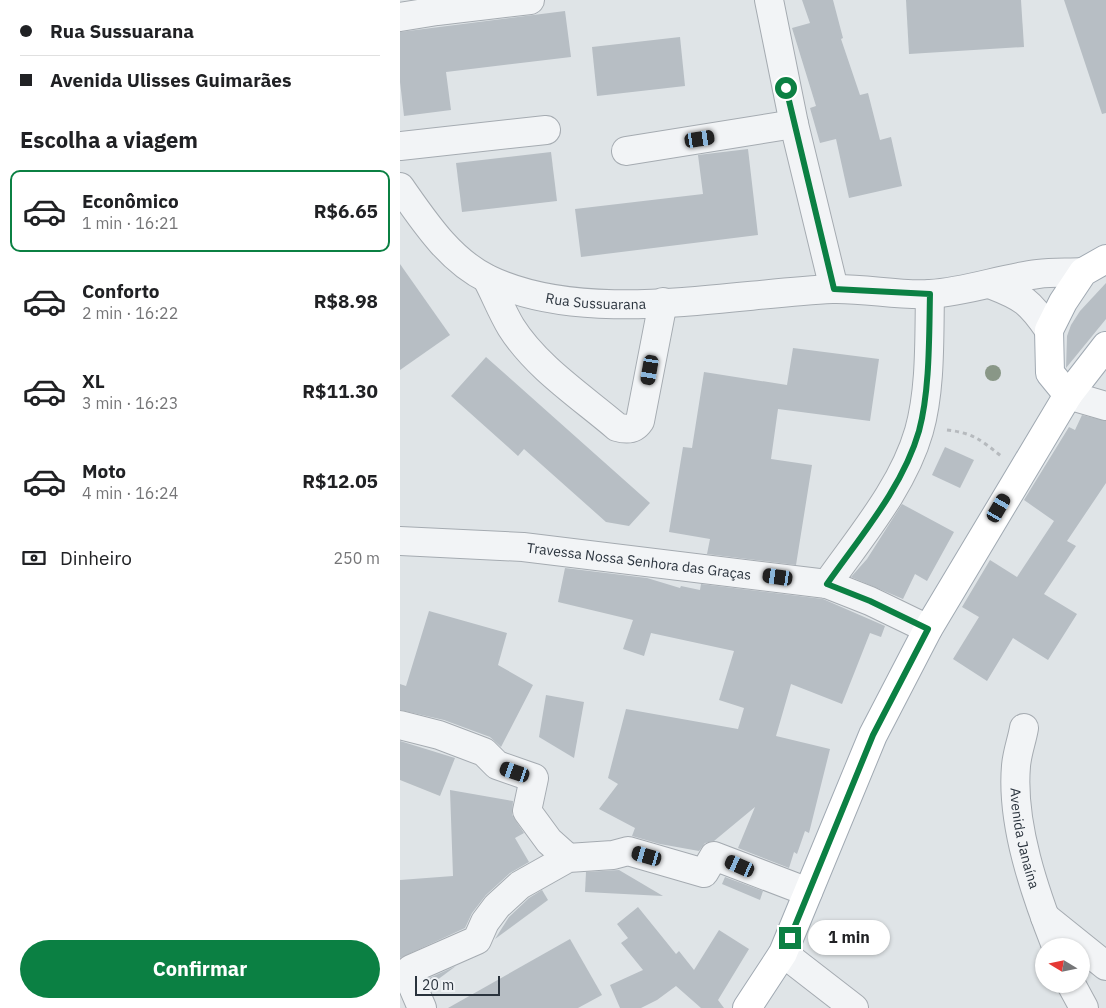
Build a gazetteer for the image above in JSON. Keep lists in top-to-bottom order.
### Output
{
  "streets": {
    "main road": ["Rua Sussuarana"],
    "street": ["Travessa Nossa Senhora das Graças", "Avenida Janaína"]
  },
  "scale_bar": "20 m",
  "north": "left",
  "page": {
    "banner": ["Rua Sussuarana", "Avenida Ulisses Guimarães"],
    "heading": "Escolha a viagem",
    "list": [
      {
        "name": "Econômico",
        "note": "1 min · 16:21",
        "value": "R$6.65"
      },
      {
        "name": "Conforto",
        "note": "2 min · 16:22",
        "value": "R$8.98"
      },
      {
        "name": "XL",
        "note": "3 min · 16:23",
        "value": "R$11.30"
      },
      {
        "name": "Moto",
        "note": "4 min · 16:24",
        "value": "R$12.05"
      }
    ],
    "pay": ["Dinheiro", "250 m"],
    "bubble": "1 min",
    "buttons": "Confirmar",
    "scale": "20 m"
  }
}
